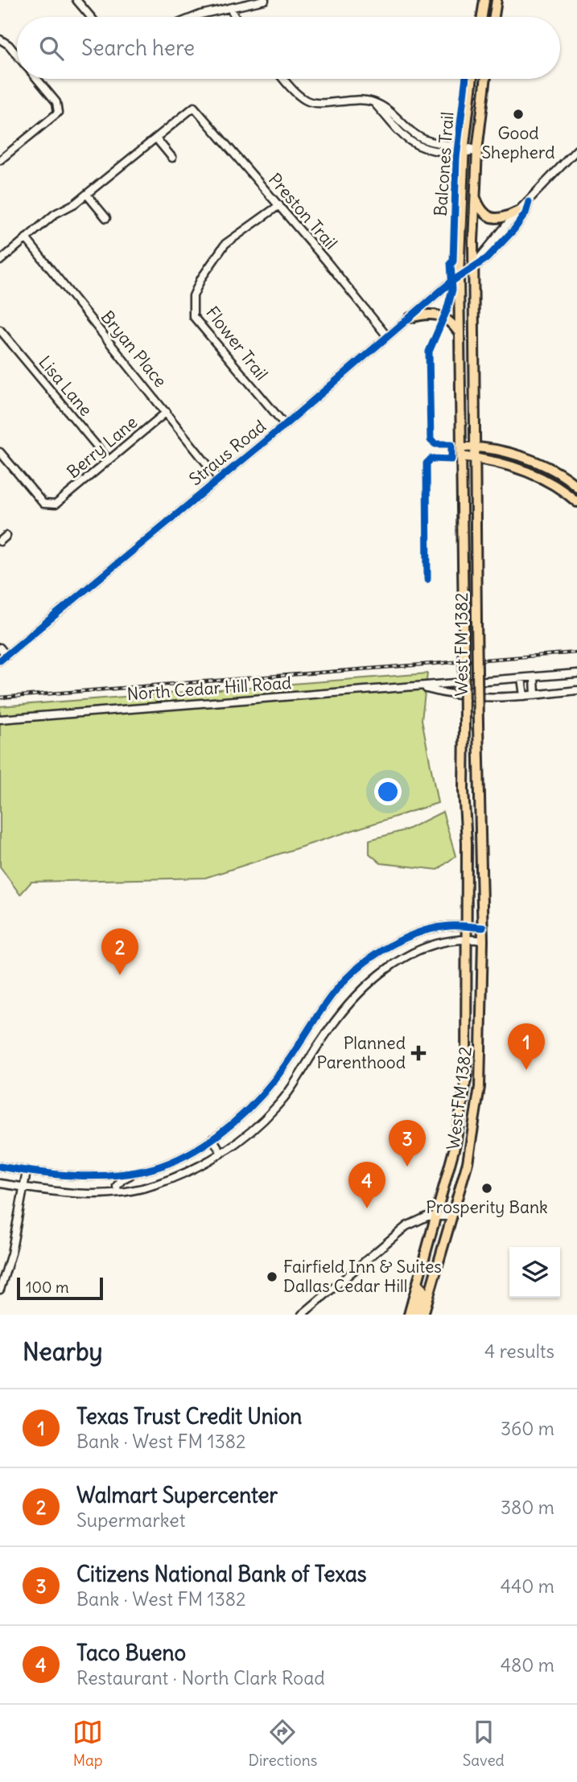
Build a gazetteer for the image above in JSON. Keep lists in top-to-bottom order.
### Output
{
  "streets": {
    "main road": ["West FM 1382"],
    "street": [
      "Preston Trail",
      "Flower Trail",
      "Bryan Place",
      "Lisa Lane",
      "Berry Lane",
      "Straus Road",
      "North Cedar Hill Road"
    ],
    "cycle path": ["Balcones Trail"]
  },
  "crossings": [
    ["Preston Trail", "Flower Trail"],
    ["Preston Trail", "Straus Road"],
    ["Flower Trail", "Straus Road"],
    ["Bryan Place", "Berry Lane"],
    ["Bryan Place", "Straus Road"],
    ["Lisa Lane", "Berry Lane"],
    ["Straus Road", "West FM 1382"]
  ],
  "places": {
    "other": ["Good Shepherd", "Prosperity Bank", "Fairfield Inn & Suites Dallas Cedar Hill"],
    "health": ["Planned Parenthood"]
  },
  "scale_bar": "100 m",
  "page": {
    "search": "Search here",
    "pins": [
      "2",
      "1",
      "3",
      "4"
    ],
    "scale": "100 m",
    "heading": ["Nearby", "4 results"],
    "list": [
      {
        "mark": "1",
        "name": "Texas Trust Credit Union",
        "note": "Bank · West FM 1382",
        "value": "360 m"
      },
      {
        "mark": "2",
        "name": "Walmart Supercenter",
        "note": "Supermarket",
        "value": "380 m"
      },
      {
        "mark": "3",
        "name": "Citizens National Bank of Texas",
        "note": "Bank · West FM 1382",
        "value": "440 m"
      },
      {
        "mark": "4",
        "name": "Taco Bueno",
        "note": "Restaurant · North Clark Road",
        "value": "480 m"
      }
    ],
    "nav": ["Map", "Directions", "Saved"]
  }
}
